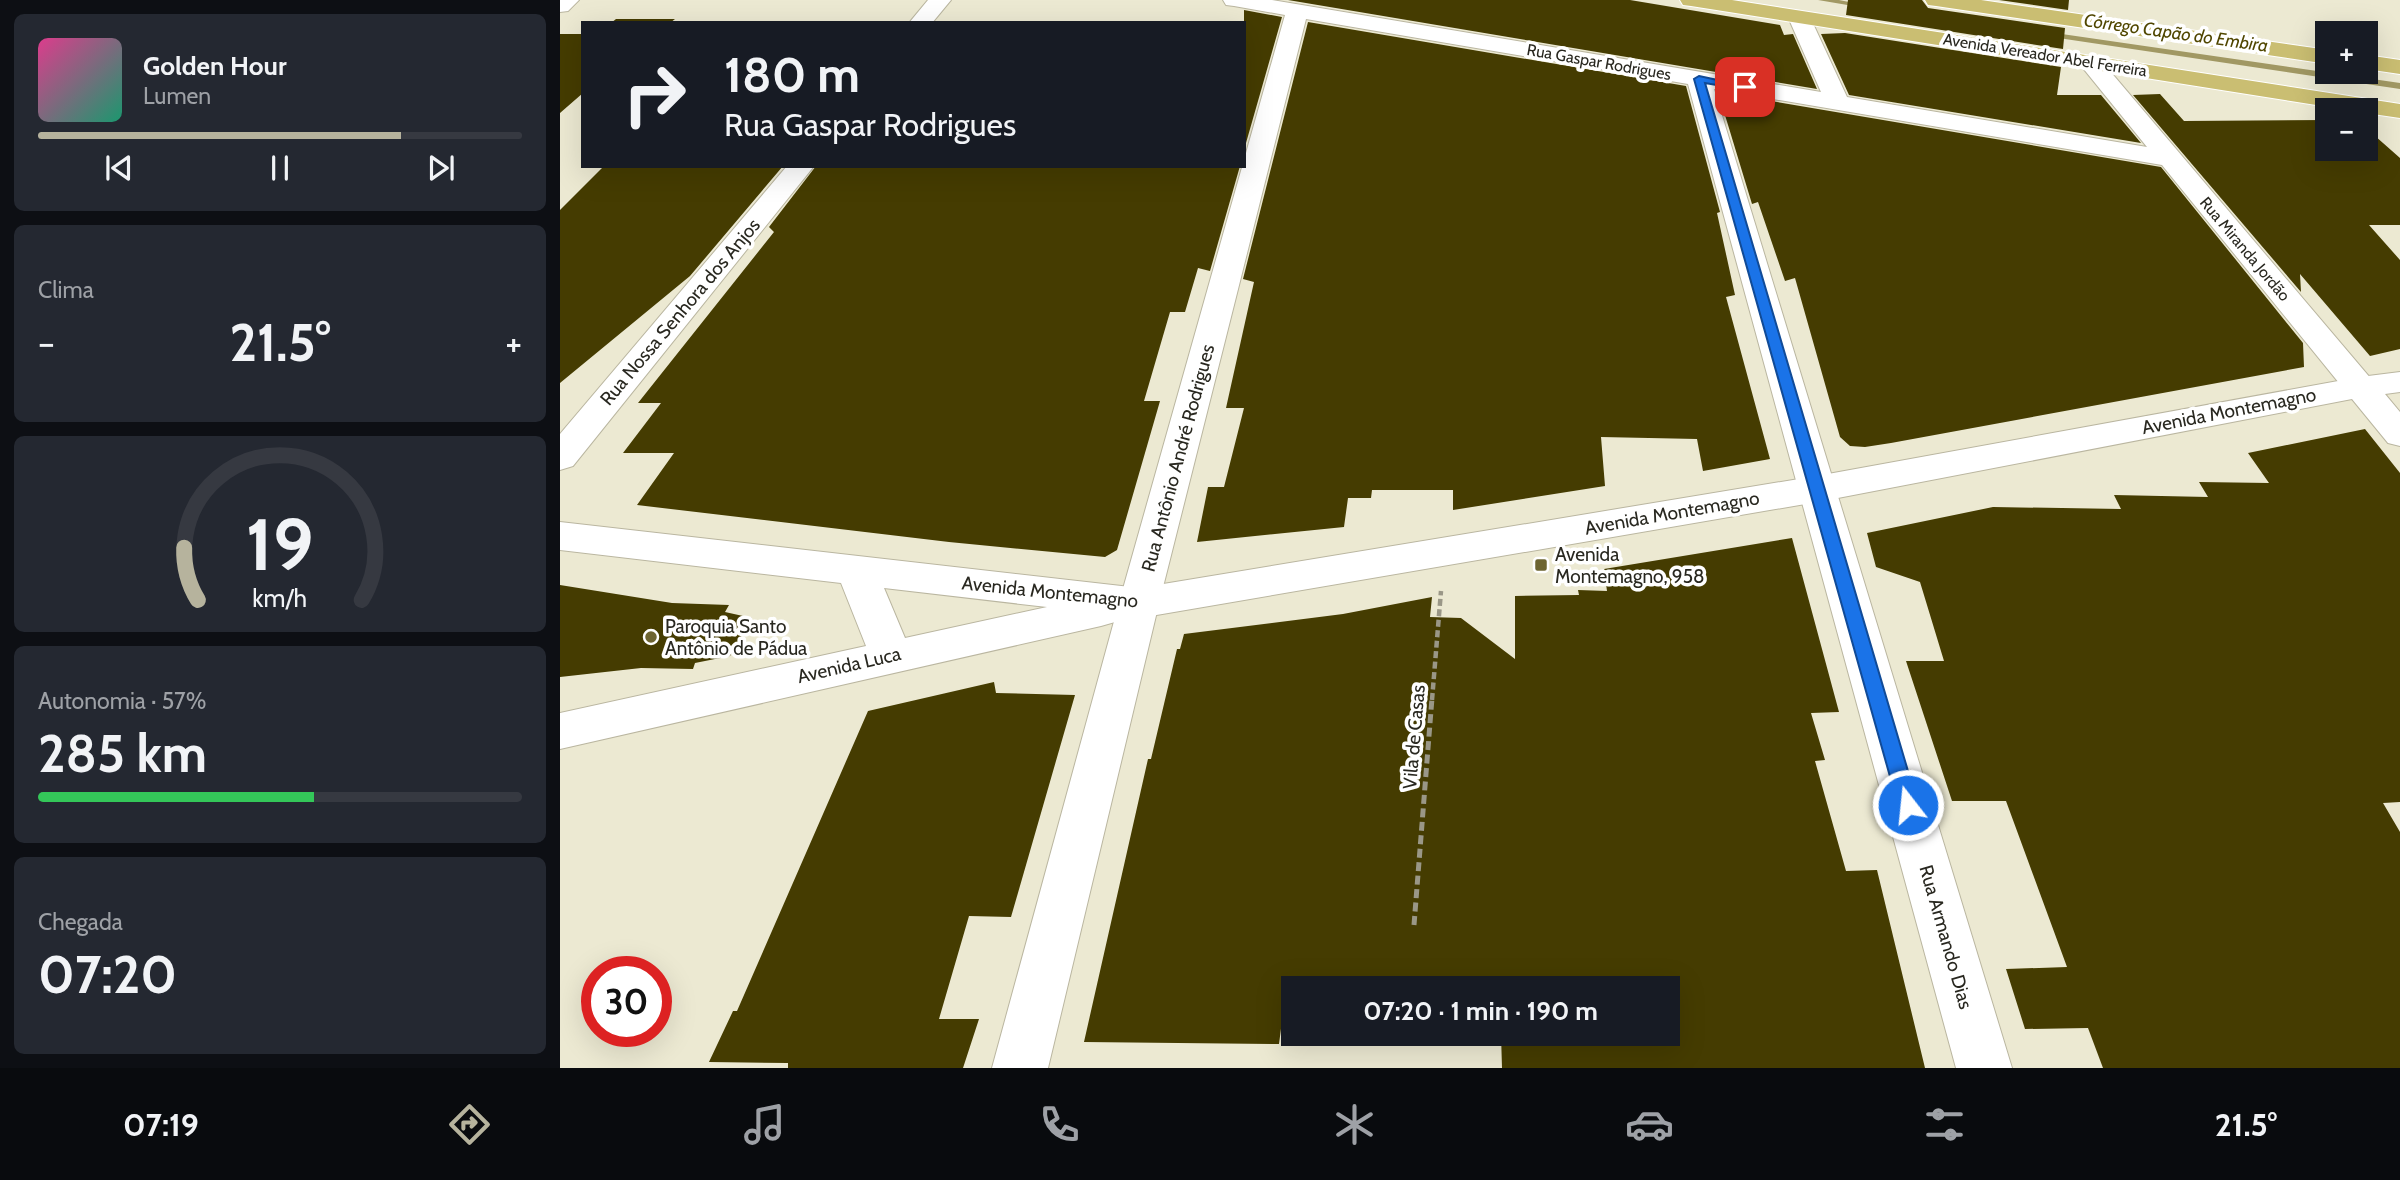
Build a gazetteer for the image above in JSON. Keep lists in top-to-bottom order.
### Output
{
  "streets": {
    "main road": ["Avenida Vereador Abel Ferreira"],
    "street": [
      "Rua Gaspar Rodrigues",
      "Rua Miranda Jordão",
      "Rua Nossa Senhora dos Anjos",
      "Avenida Montemagno",
      "Rua Antônio André Rodrigues",
      "Avenida Luca",
      "Rua Armando Dias"
    ],
    "path": ["Vila de Casas"]
  },
  "crossings": [
    ["Avenida Vereador Abel Ferreira", "Rua Miranda Jordão"],
    ["Rua Gaspar Rodrigues", "Rua Miranda Jordão"],
    ["Rua Gaspar Rodrigues", "Rua Antônio André Rodrigues"],
    ["Rua Gaspar Rodrigues", "Rua Armando Dias"],
    ["Rua Miranda Jordão", "Avenida Montemagno"],
    ["Avenida Montemagno", "Rua Antônio André Rodrigues"],
    ["Avenida Montemagno", "Avenida Luca"],
    ["Avenida Montemagno", "Vila de Casas"],
    ["Avenida Montemagno", "Rua Armando Dias"],
    ["Rua Antônio André Rodrigues", "Avenida Luca"]
  ],
  "water": ["Córrego Capão do Embira"],
  "places": {
    "transit": ["Avenida Montemagno, 958"],
    "other": ["Paroquia Santo Antônio de Pádua"]
  },
  "page": {
    "map_buttons": ["+", "−"],
    "turn": ["180 m", "Rua Gaspar Rodrigues"],
    "song": ["Golden Hour", "Lumen"],
    "tile": [
      "Clima",
      ["Autonomia · 57%", "285 km"],
      ["Chegada", "07:20"]
    ],
    "heat": ["−", "21.5°", "+"],
    "limit": "30",
    "trip": "07:20 · 1 min · 190 m",
    "tabs": ["07:19", "21.5°"],
    "gauge": ["19", "km/h"]
  }
}
